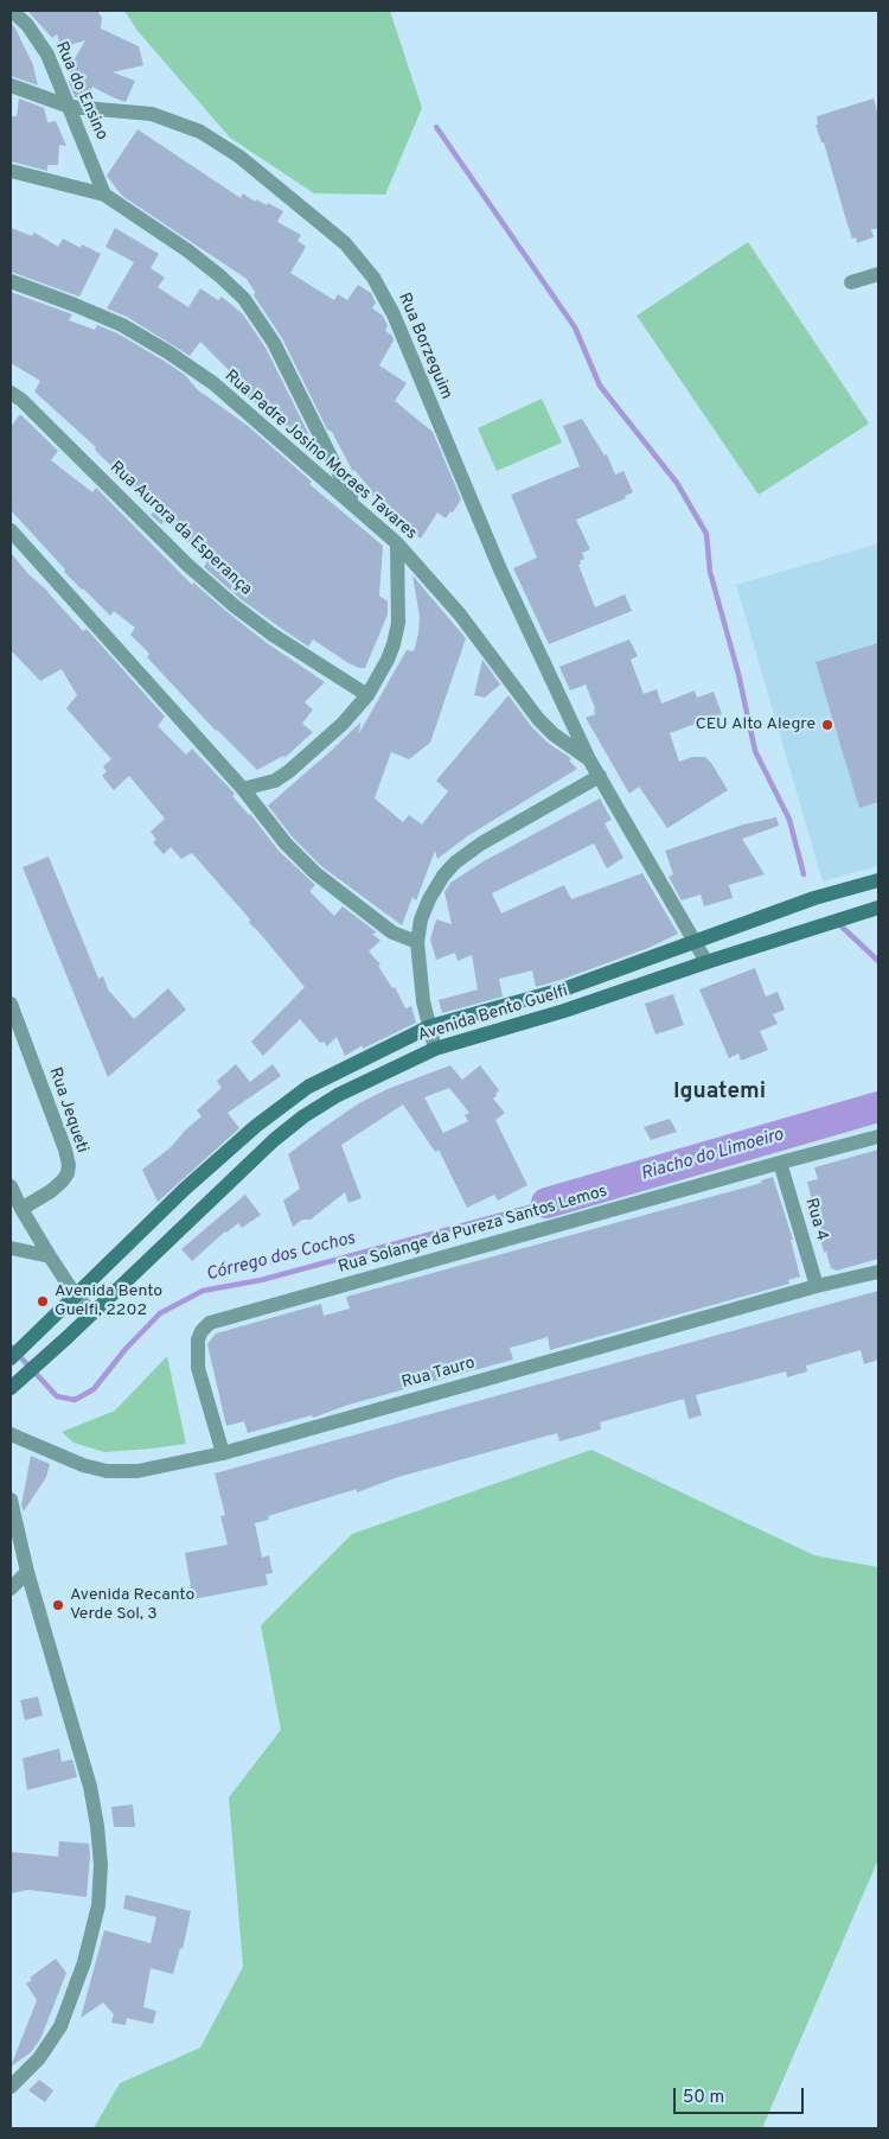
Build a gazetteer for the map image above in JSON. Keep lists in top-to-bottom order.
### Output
{
  "streets": {
    "main road": ["Avenida Bento Guelfi"],
    "street": [
      "Rua do Ensino",
      "Rua Borzeguim",
      "Rua Padre Josino Moraes Tavares",
      "Rua Aurora da Esperança",
      "Rua Jequeti",
      "Rua 4",
      "Rua Solange da Pureza Santos Lemos",
      "Rua Tauro"
    ]
  },
  "crossings": [
    ["Rua do Ensino", "Rua Borzeguim"],
    ["Rua Borzeguim", "Rua Padre Josino Moraes Tavares"],
    ["Rua Padre Josino Moraes Tavares", "Avenida Bento Guelfi"],
    ["Rua 4", "Rua Solange da Pureza Santos Lemos"],
    ["Rua 4", "Rua Tauro"],
    ["Rua Solange da Pureza Santos Lemos", "Rua Tauro"]
  ],
  "districts": ["Iguatemi"],
  "water": ["Riacho do Limoeiro", "Córrego dos Cochos"],
  "places": ["CEU Alto Alegre", "Avenida Bento Guelfi, 2202", "Avenida Recanto Verde Sol, 3"],
  "scale_bar": "50 m"
}
